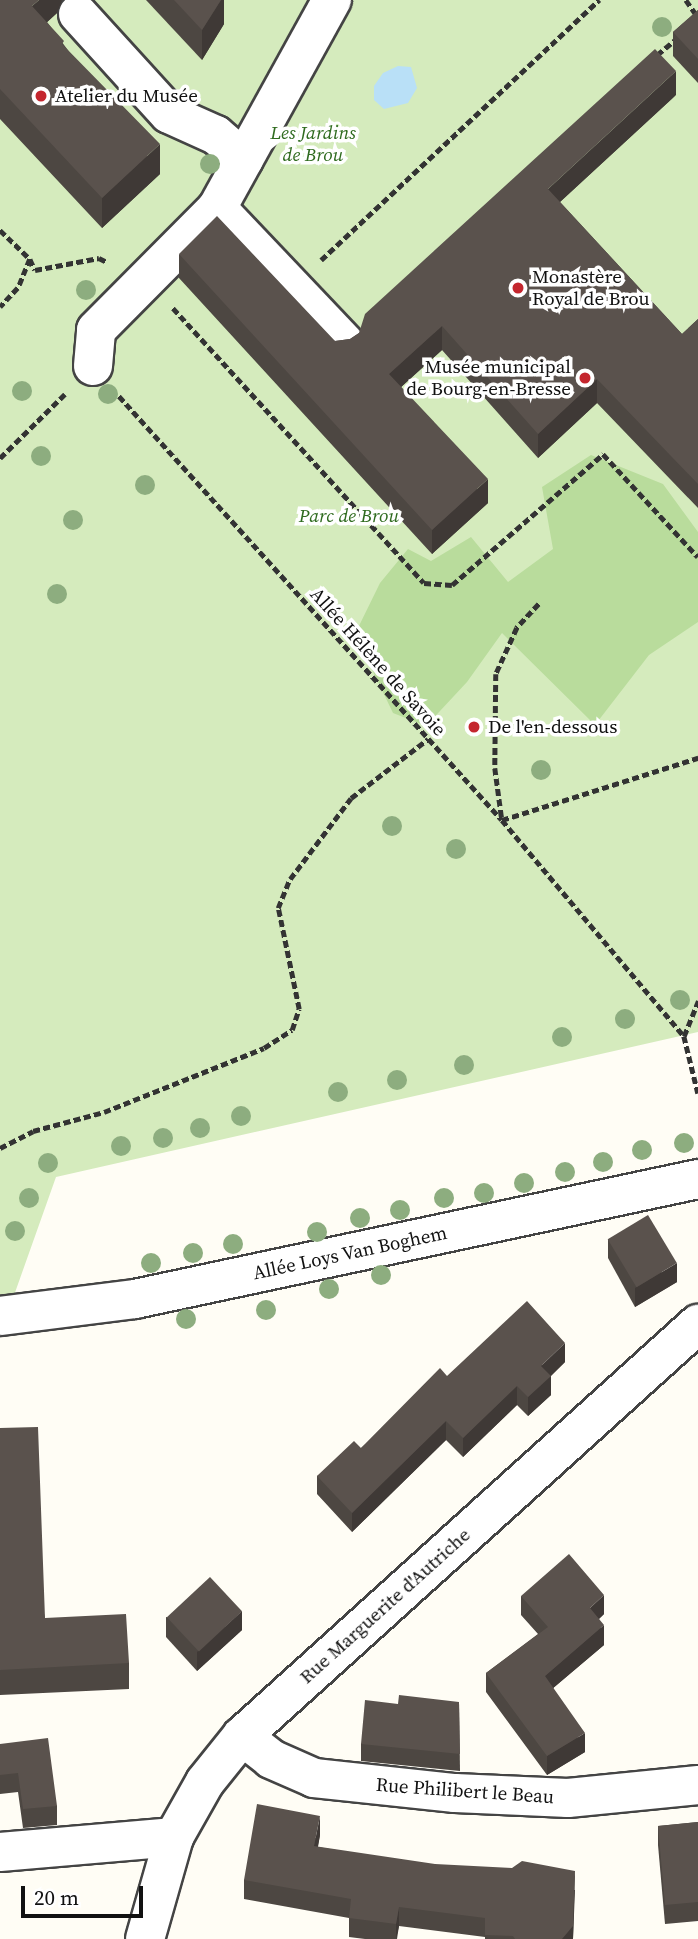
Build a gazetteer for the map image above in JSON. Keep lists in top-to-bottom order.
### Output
{
  "streets": {
    "street": ["Allée Loys Van Boghem", "Rue Marguerite d'Autriche", "Rue Philibert le Beau"],
    "path": ["Allée Hélène de Savoie"]
  },
  "crossings": [
    ["Rue Marguerite d'Autriche", "Rue Philibert le Beau"]
  ],
  "parks": ["Les Jardins de Brou", "Parc de Brou"],
  "places": [
    "Atelier du Musée",
    "Monastère Royal de Brou",
    "Musée municipal de Bourg-en-Bresse",
    "De l'en-dessous"
  ],
  "scale_bar": "20 m"
}
